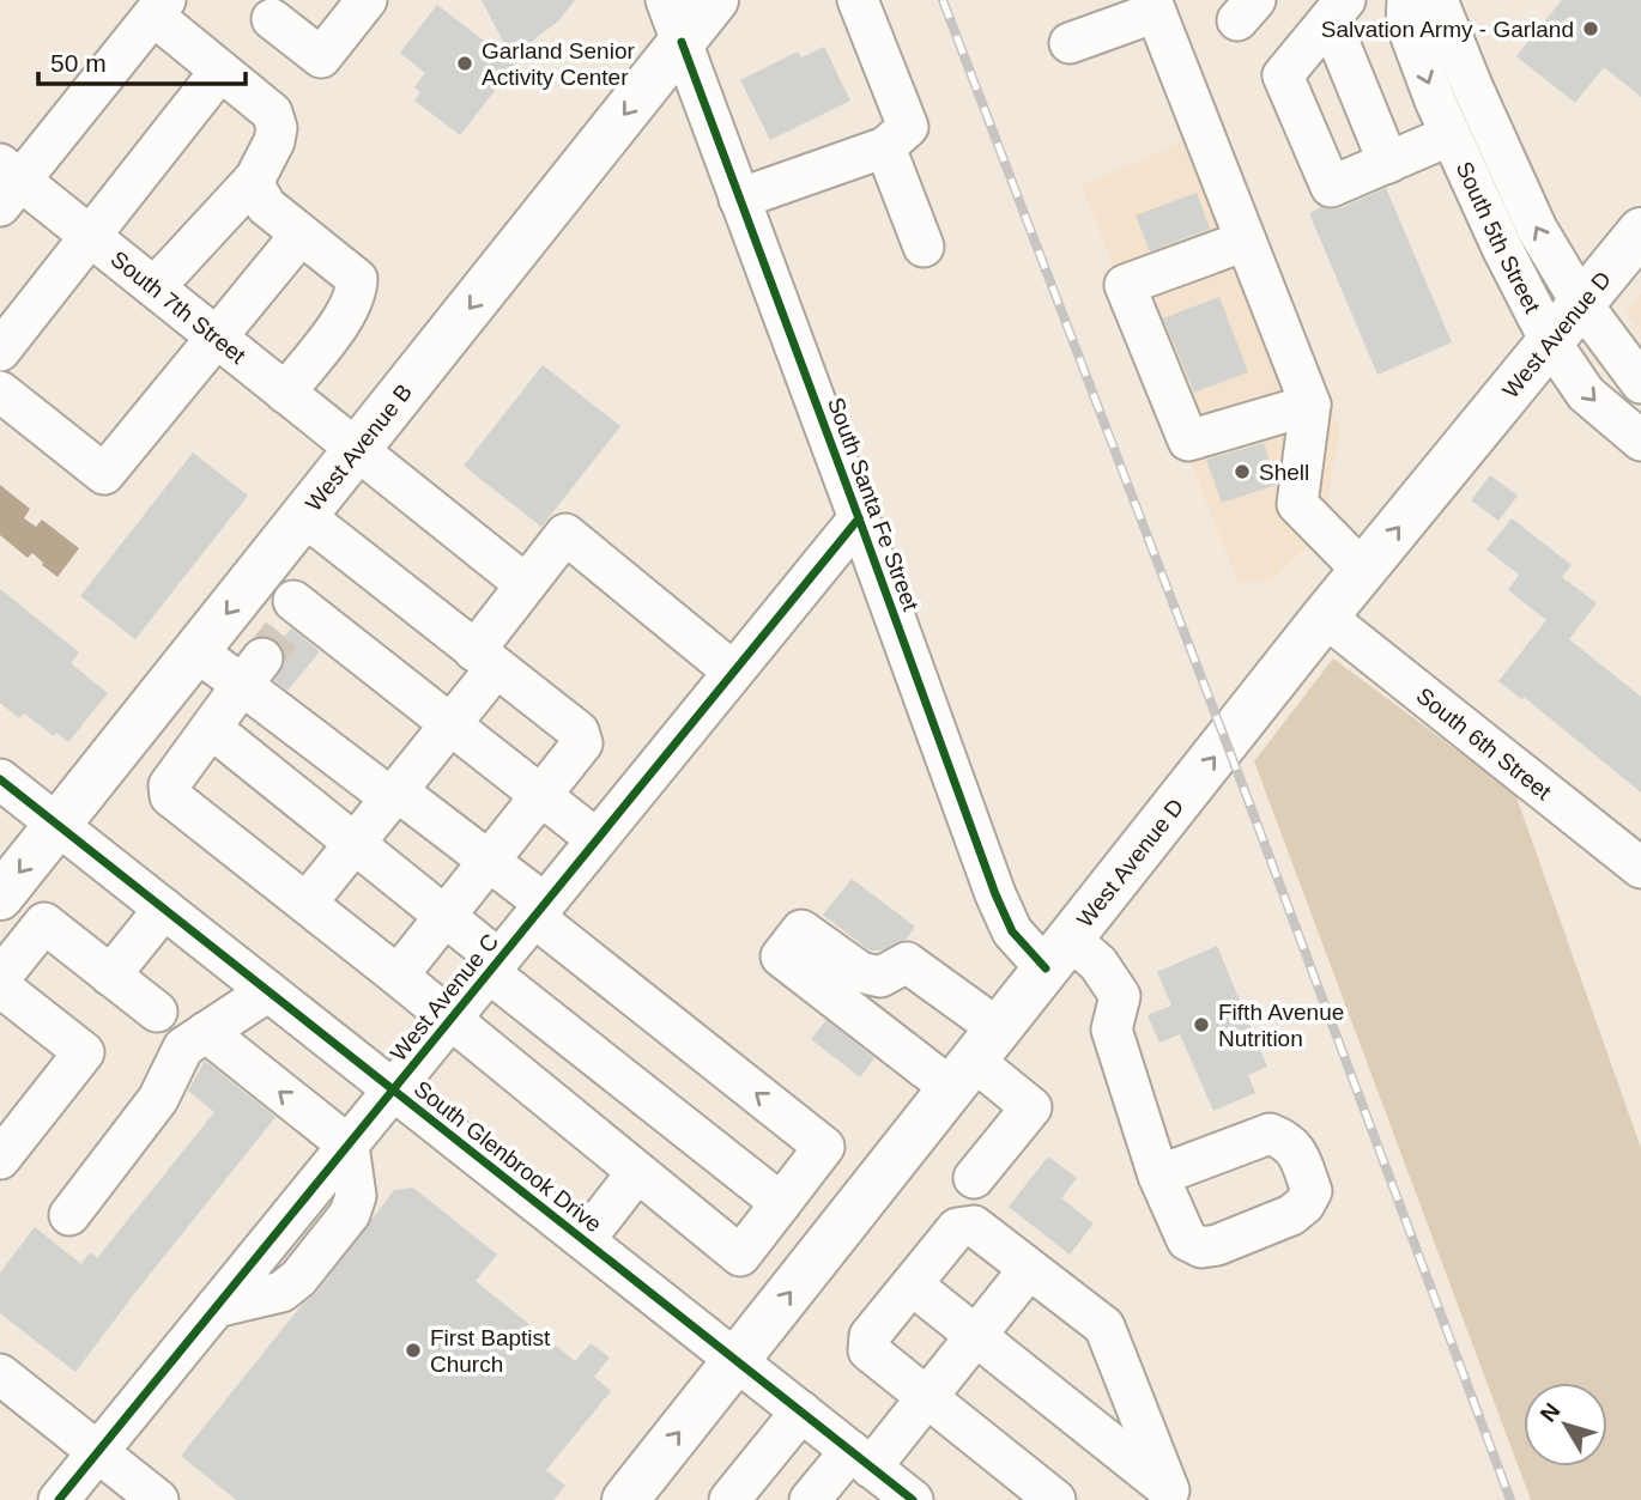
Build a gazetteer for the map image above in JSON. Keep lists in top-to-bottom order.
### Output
{
  "streets": {
    "main road": ["West Avenue D", "West Avenue B"],
    "street": [
      "South 5th Street",
      "South 7th Street",
      "South Santa Fe Street",
      "South 6th Street",
      "West Avenue C",
      "South Glenbrook Drive"
    ]
  },
  "crossings": [
    ["South 5th Street", "West Avenue D"],
    ["South 7th Street", "West Avenue B"],
    ["West Avenue D", "South Santa Fe Street"],
    ["West Avenue D", "South 6th Street"],
    ["West Avenue D", "South Glenbrook Drive"],
    ["West Avenue B", "South Santa Fe Street"],
    ["West Avenue B", "South Glenbrook Drive"],
    ["South Santa Fe Street", "West Avenue C"],
    ["West Avenue C", "South Glenbrook Drive"]
  ],
  "one_way": ["West Avenue D", "West Avenue B"],
  "places": [
    "Salvation Army - Garland",
    "Garland Senior Activity Center",
    "Shell",
    "Fifth Avenue Nutrition",
    "First Baptist Church"
  ],
  "scale_bar": "50 m",
  "north": "top left"
}
